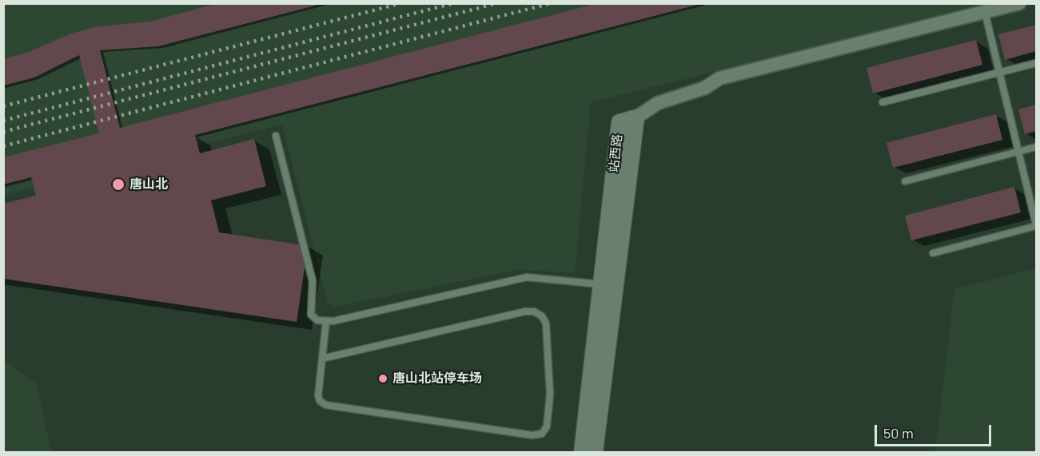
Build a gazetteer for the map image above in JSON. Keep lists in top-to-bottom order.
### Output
{
  "streets": {
    "street": ["站西路"]
  },
  "places": ["唐山北", "唐山北站停车场"],
  "scale_bar": "50 m"
}
